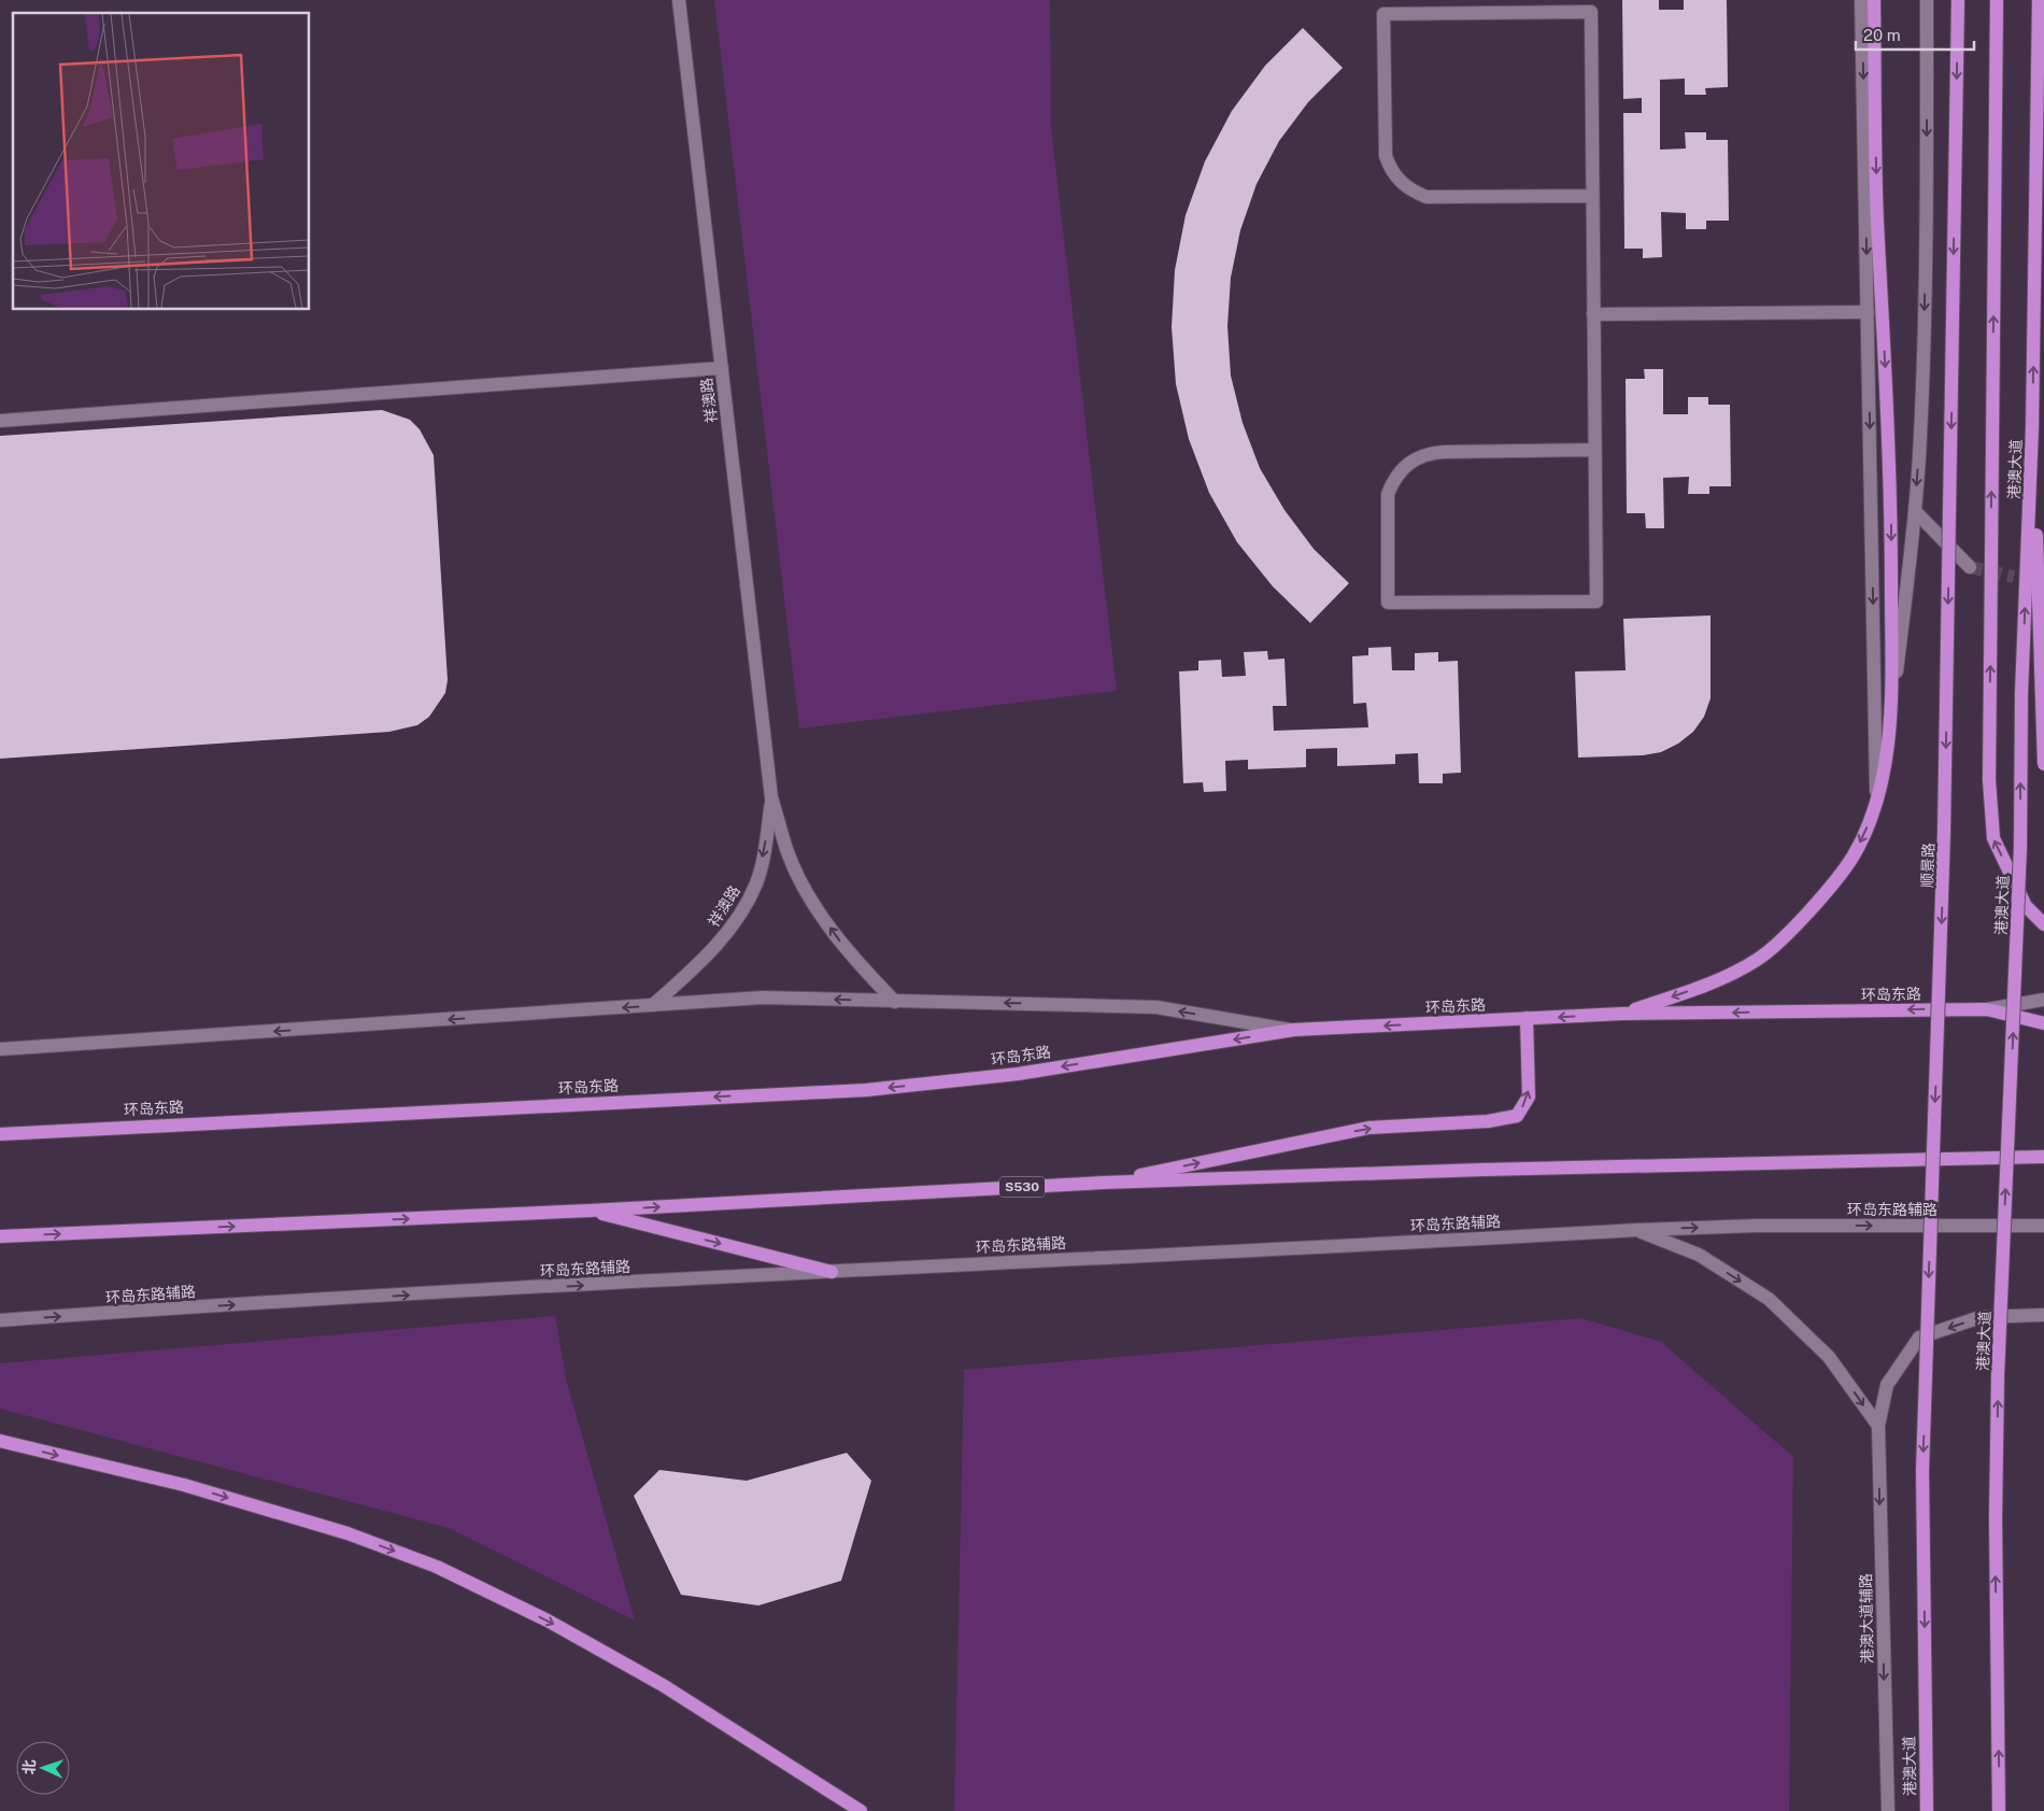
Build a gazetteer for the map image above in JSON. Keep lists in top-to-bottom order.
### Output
{
  "streets": {
    "main road": [
      "祥澳路",
      "港澳大道",
      "顺景路",
      "环岛东路",
      "S530",
      "环岛东路辅路",
      "港澳大道辅路"
    ]
  },
  "crossings": [
    ["港澳大道", "顺景路"]
  ],
  "one_way": ["港澳大道辅路"],
  "scale_bar": "20 m",
  "north": "left"
}
